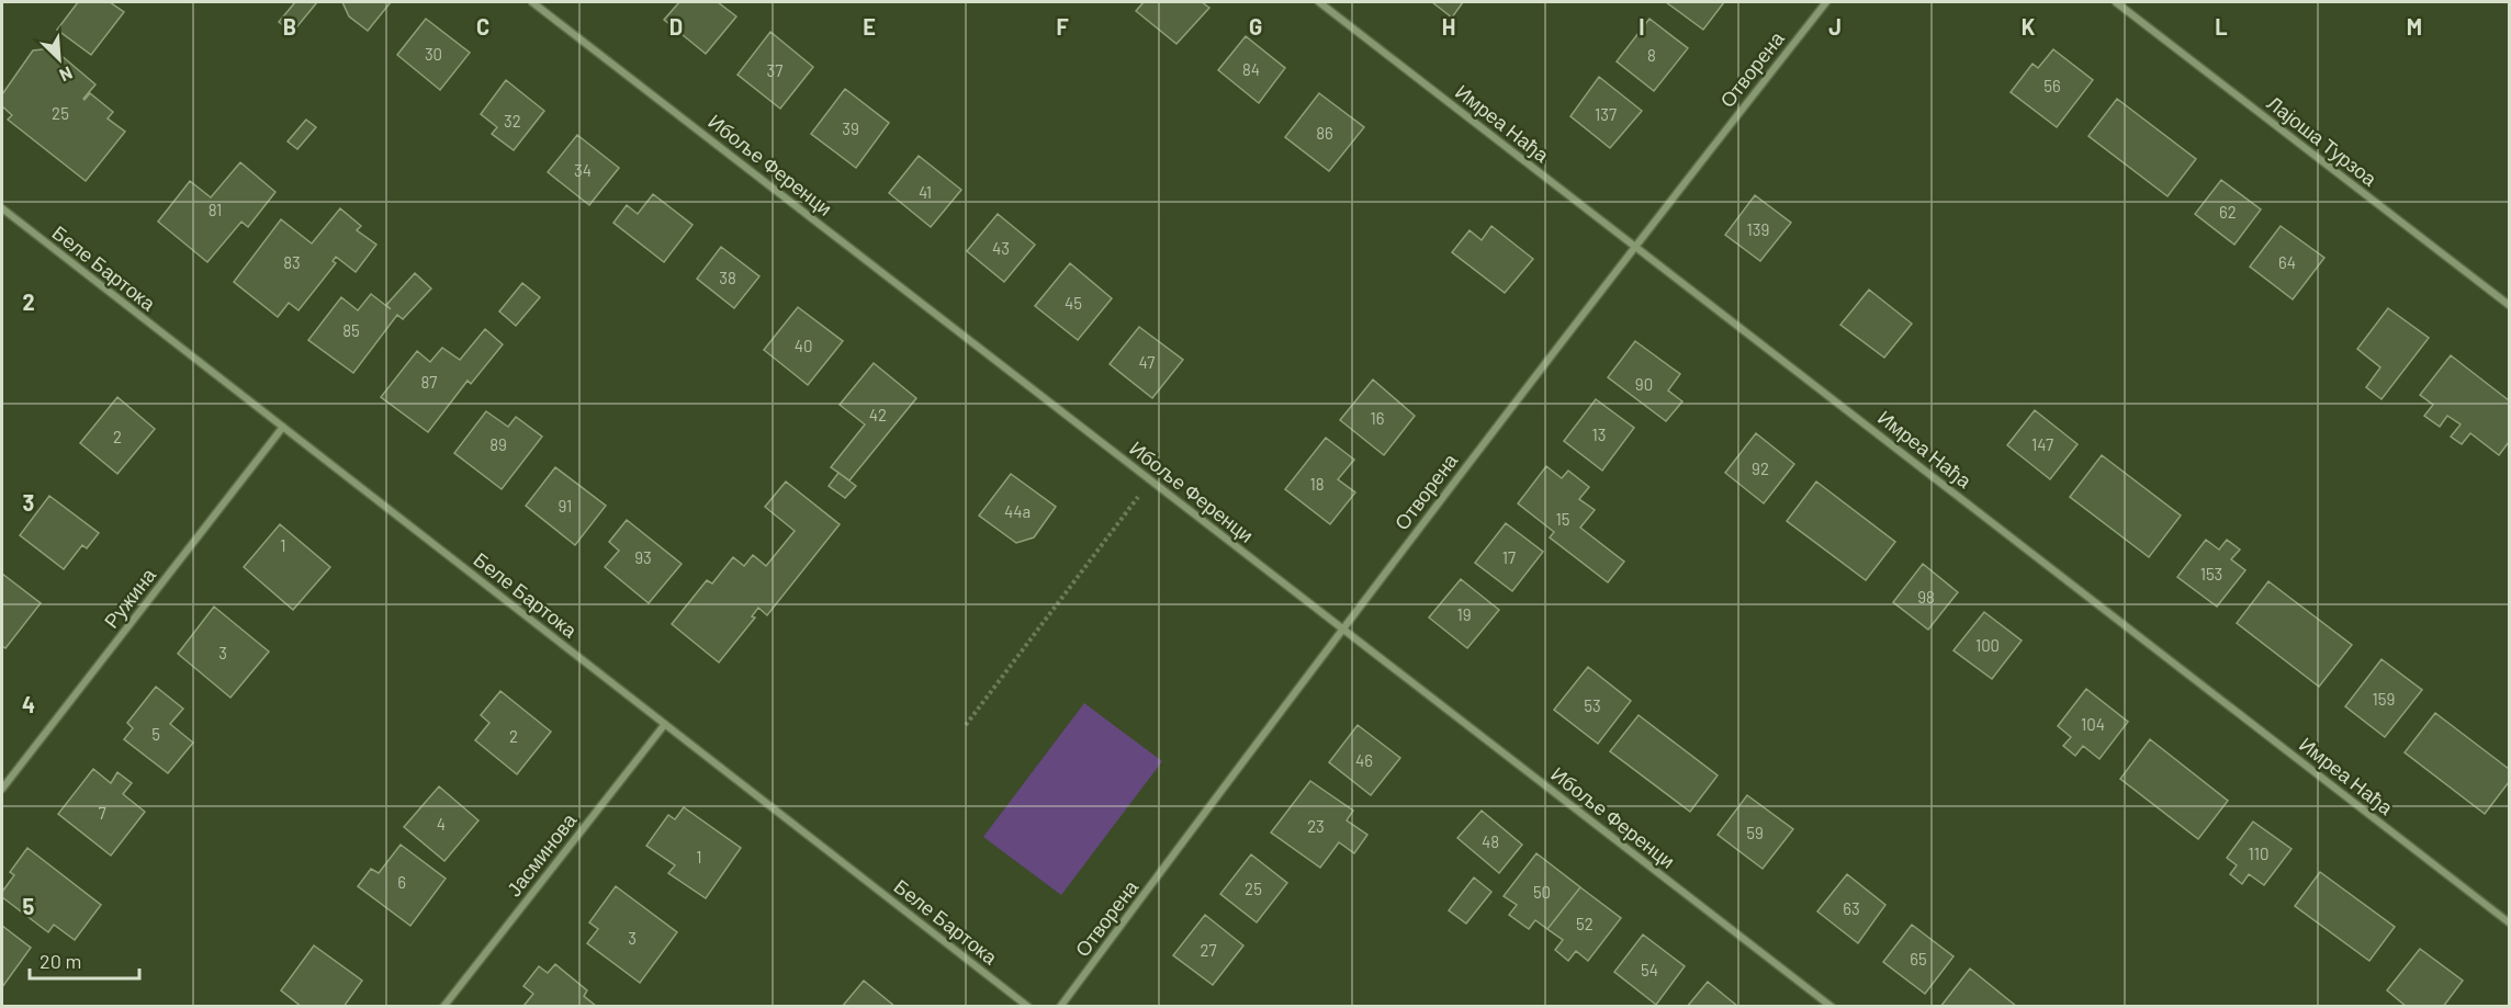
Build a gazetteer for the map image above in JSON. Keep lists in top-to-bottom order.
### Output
{
  "streets": {
    "street": [
      "Отворена",
      "Имреа Нађа",
      "Лајоша Турзоа",
      "Ибоље Ференци",
      "Беле Бартока",
      "Ружина",
      "Јасминова"
    ]
  },
  "crossings": [
    ["Отворена", "Имреа Нађа"],
    ["Отворена", "Ибоље Ференци"],
    ["Беле Бартока", "Ружина"],
    ["Беле Бартока", "Јасминова"]
  ],
  "house_numbers": [
    "30",
    "8",
    "84",
    "37",
    "56",
    "25",
    "137",
    "32",
    "39",
    "86",
    "34",
    "41",
    "81",
    "62",
    "139",
    "43",
    "83",
    "64",
    "38",
    "45",
    "85",
    "40",
    "47",
    "87",
    "90",
    "42",
    "16",
    "13",
    "2",
    "89",
    "147",
    "92",
    "18",
    "91",
    "44a",
    "15",
    "1",
    "93",
    "17",
    "153",
    "98",
    "19",
    "100",
    "3",
    "159",
    "53",
    "104",
    "5",
    "2",
    "46",
    "7",
    "4",
    "23",
    "59",
    "48",
    "110",
    "1",
    "6",
    "25",
    "50",
    "63",
    "52",
    "3",
    "27",
    "65",
    "54"
  ],
  "scale_bar": "20 m",
  "north": "bottom right",
  "grid": {
    "columns": [
      "B",
      "C",
      "D",
      "E",
      "F",
      "G",
      "H",
      "I",
      "J",
      "K",
      "L",
      "M"
    ],
    "rows": [
      "2",
      "3",
      "4",
      "5"
    ]
  }
}
